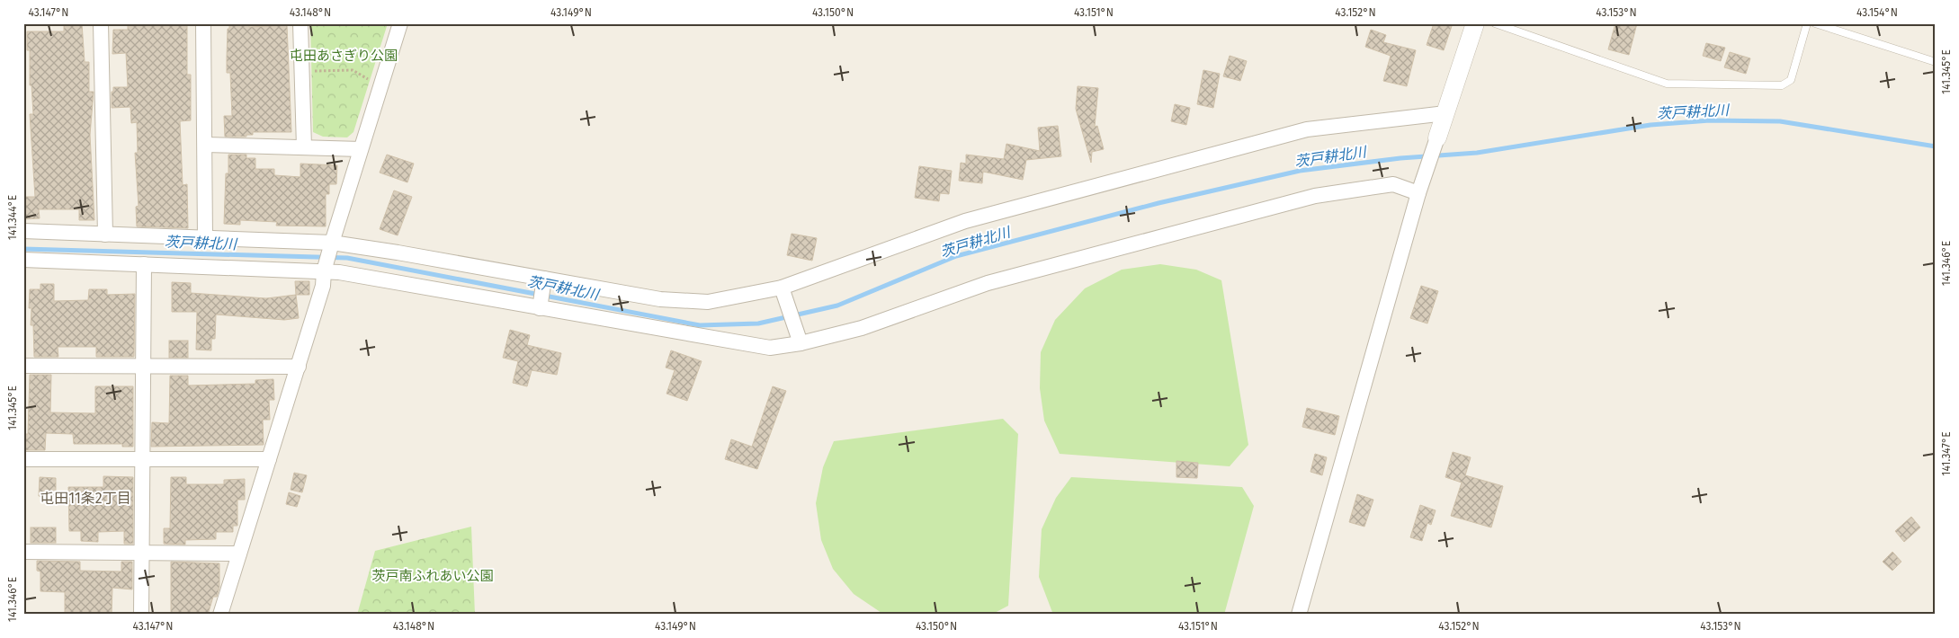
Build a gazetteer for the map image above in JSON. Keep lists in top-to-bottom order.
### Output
{
  "districts": ["屯田11条2丁目"],
  "water": ["茨戸耕北川"],
  "parks": ["屯田あさぎり公園", "茨戸南ふれあい公園"],
  "coordinates": [
    "43.147°N",
    "43.148°N",
    "43.149°N",
    "43.150°N",
    "43.151°N",
    "43.152°N",
    "43.153°N",
    "43.154°N",
    "141.345°E",
    "141.344°E",
    "141.346°E",
    "141.347°E"
  ]
}
